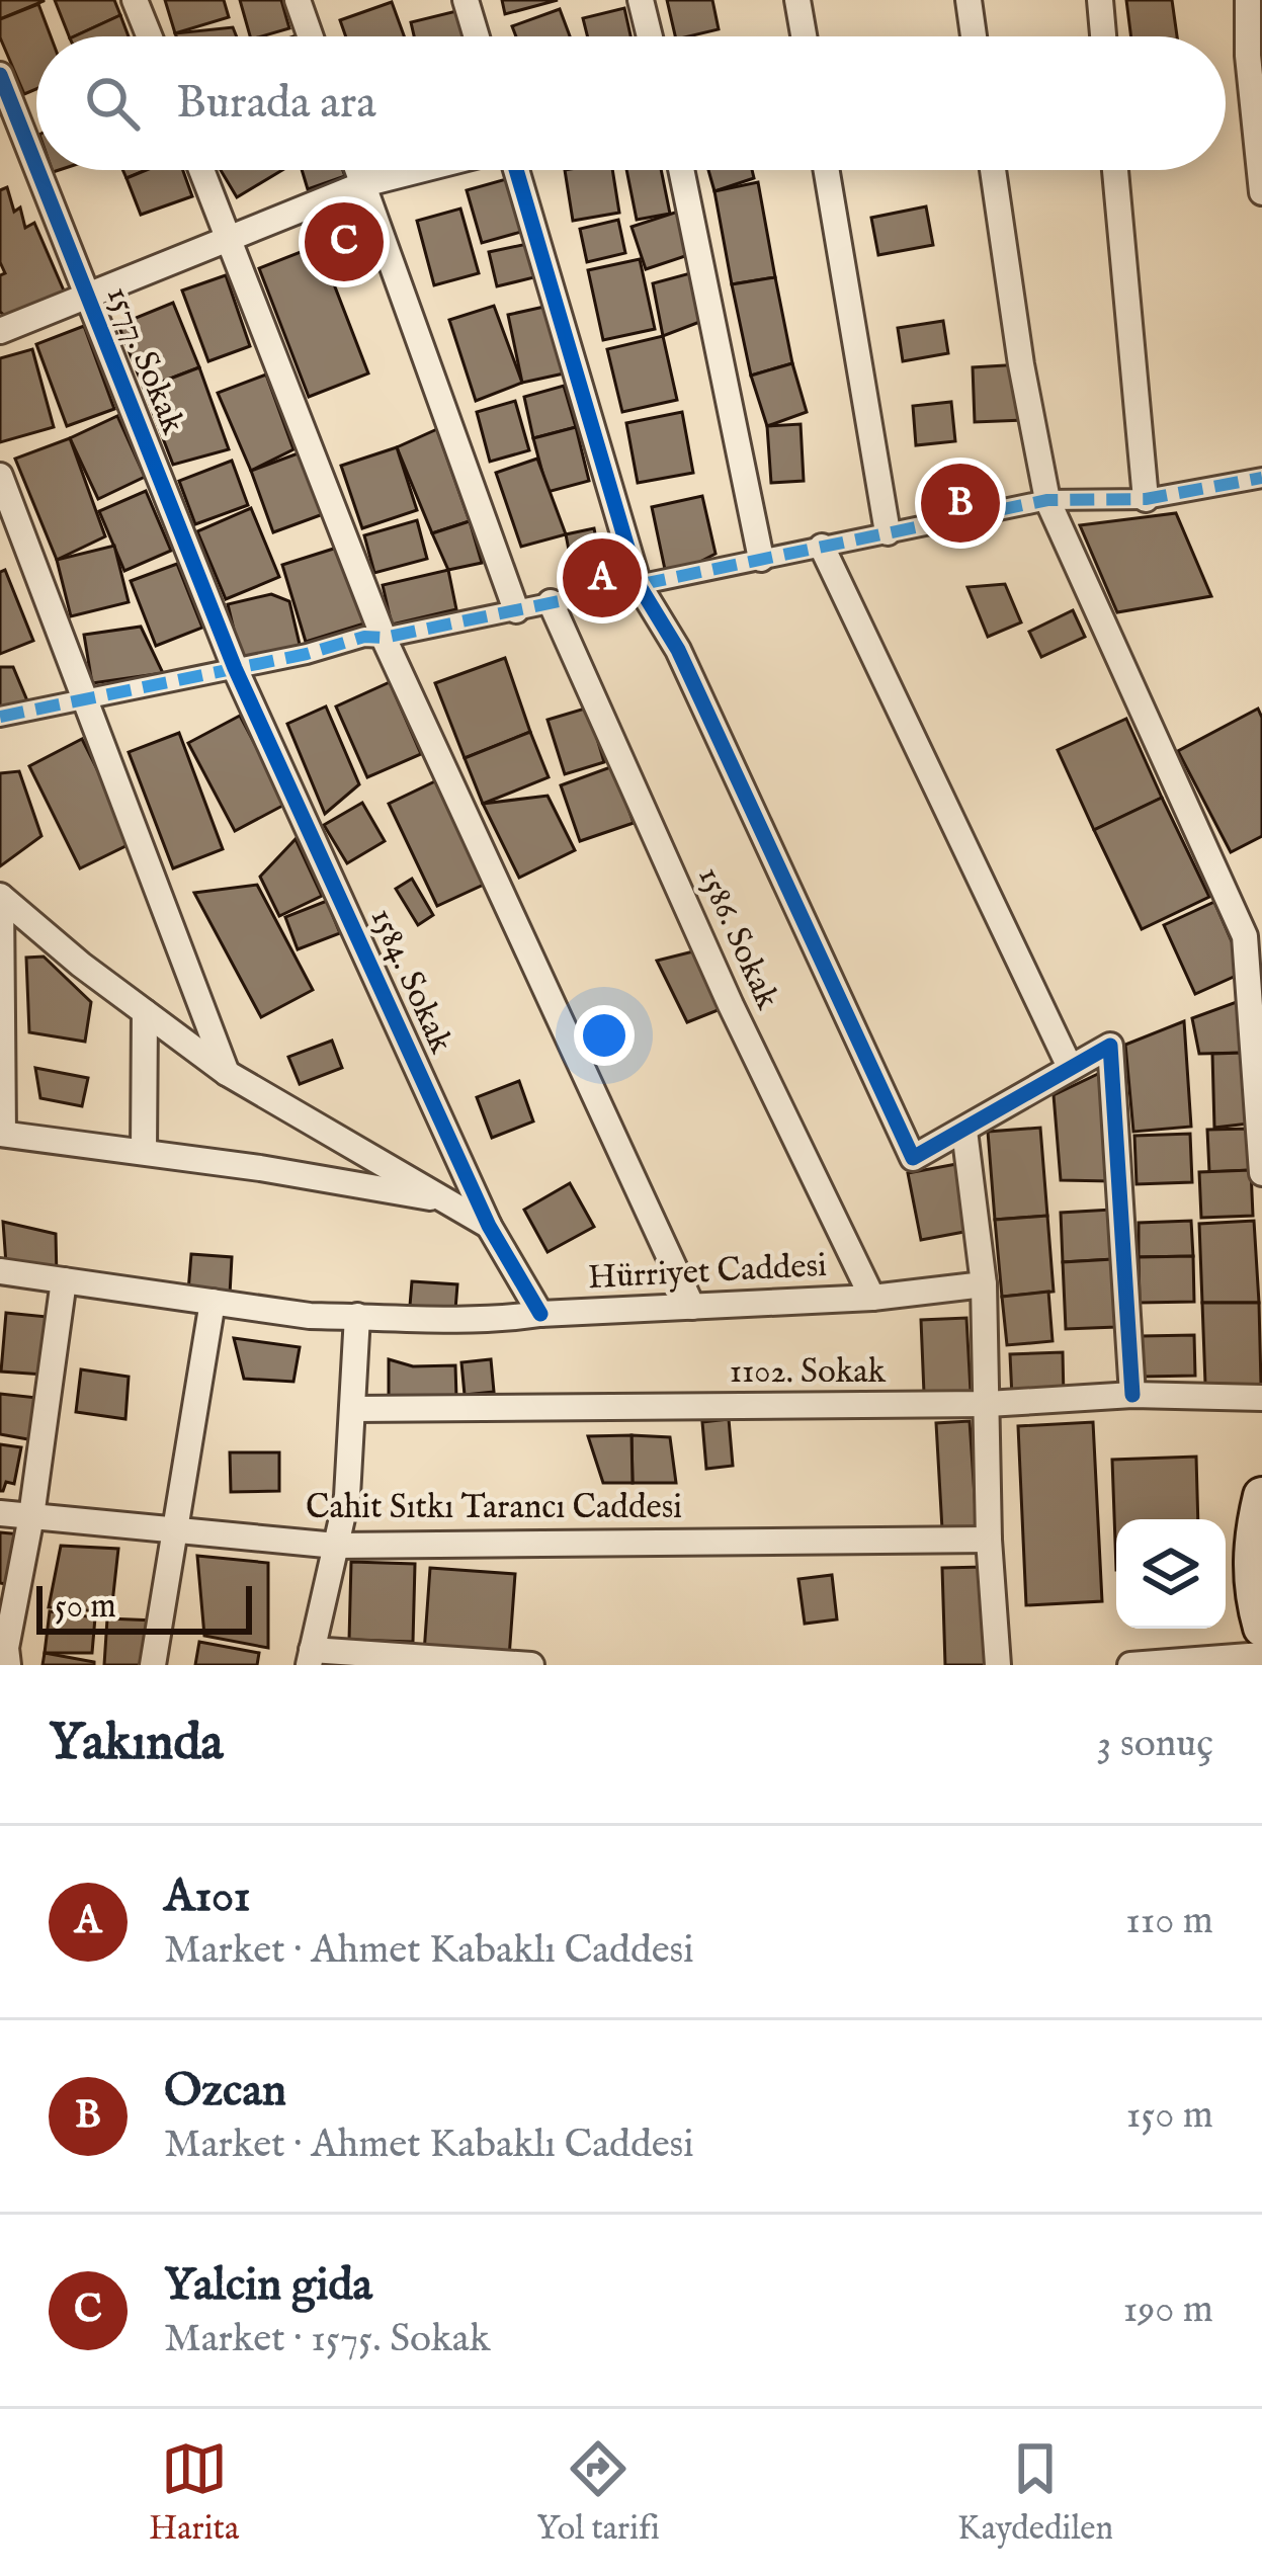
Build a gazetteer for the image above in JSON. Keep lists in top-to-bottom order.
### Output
{
  "streets": {
    "street": [
      "1577. Sokak",
      "1586. Sokak",
      "1584. Sokak",
      "Hürriyet Caddesi",
      "1102. Sokak",
      "Cahit Sıtkı Tarancı Caddesi"
    ]
  },
  "crossings": [
    ["1577. Sokak", "1584. Sokak"],
    ["1586. Sokak", "Hürriyet Caddesi"],
    ["1584. Sokak", "Hürriyet Caddesi"]
  ],
  "scale_bar": "50 m",
  "page": {
    "search": "Burada ara",
    "pins": ["C", "B", "A"],
    "scale": "50 m",
    "heading": ["Yakında", "3 sonuç"],
    "list": [
      {
        "mark": "A",
        "name": "A101",
        "note": "Market · Ahmet Kabaklı Caddesi",
        "value": "110 m"
      },
      {
        "mark": "B",
        "name": "Ozcan",
        "note": "Market · Ahmet Kabaklı Caddesi",
        "value": "150 m"
      },
      {
        "mark": "C",
        "name": "Yalcin gida",
        "note": "Market · 1575. Sokak",
        "value": "190 m"
      }
    ],
    "nav": ["Harita", "Yol tarifi", "Kaydedilen"]
  }
}
